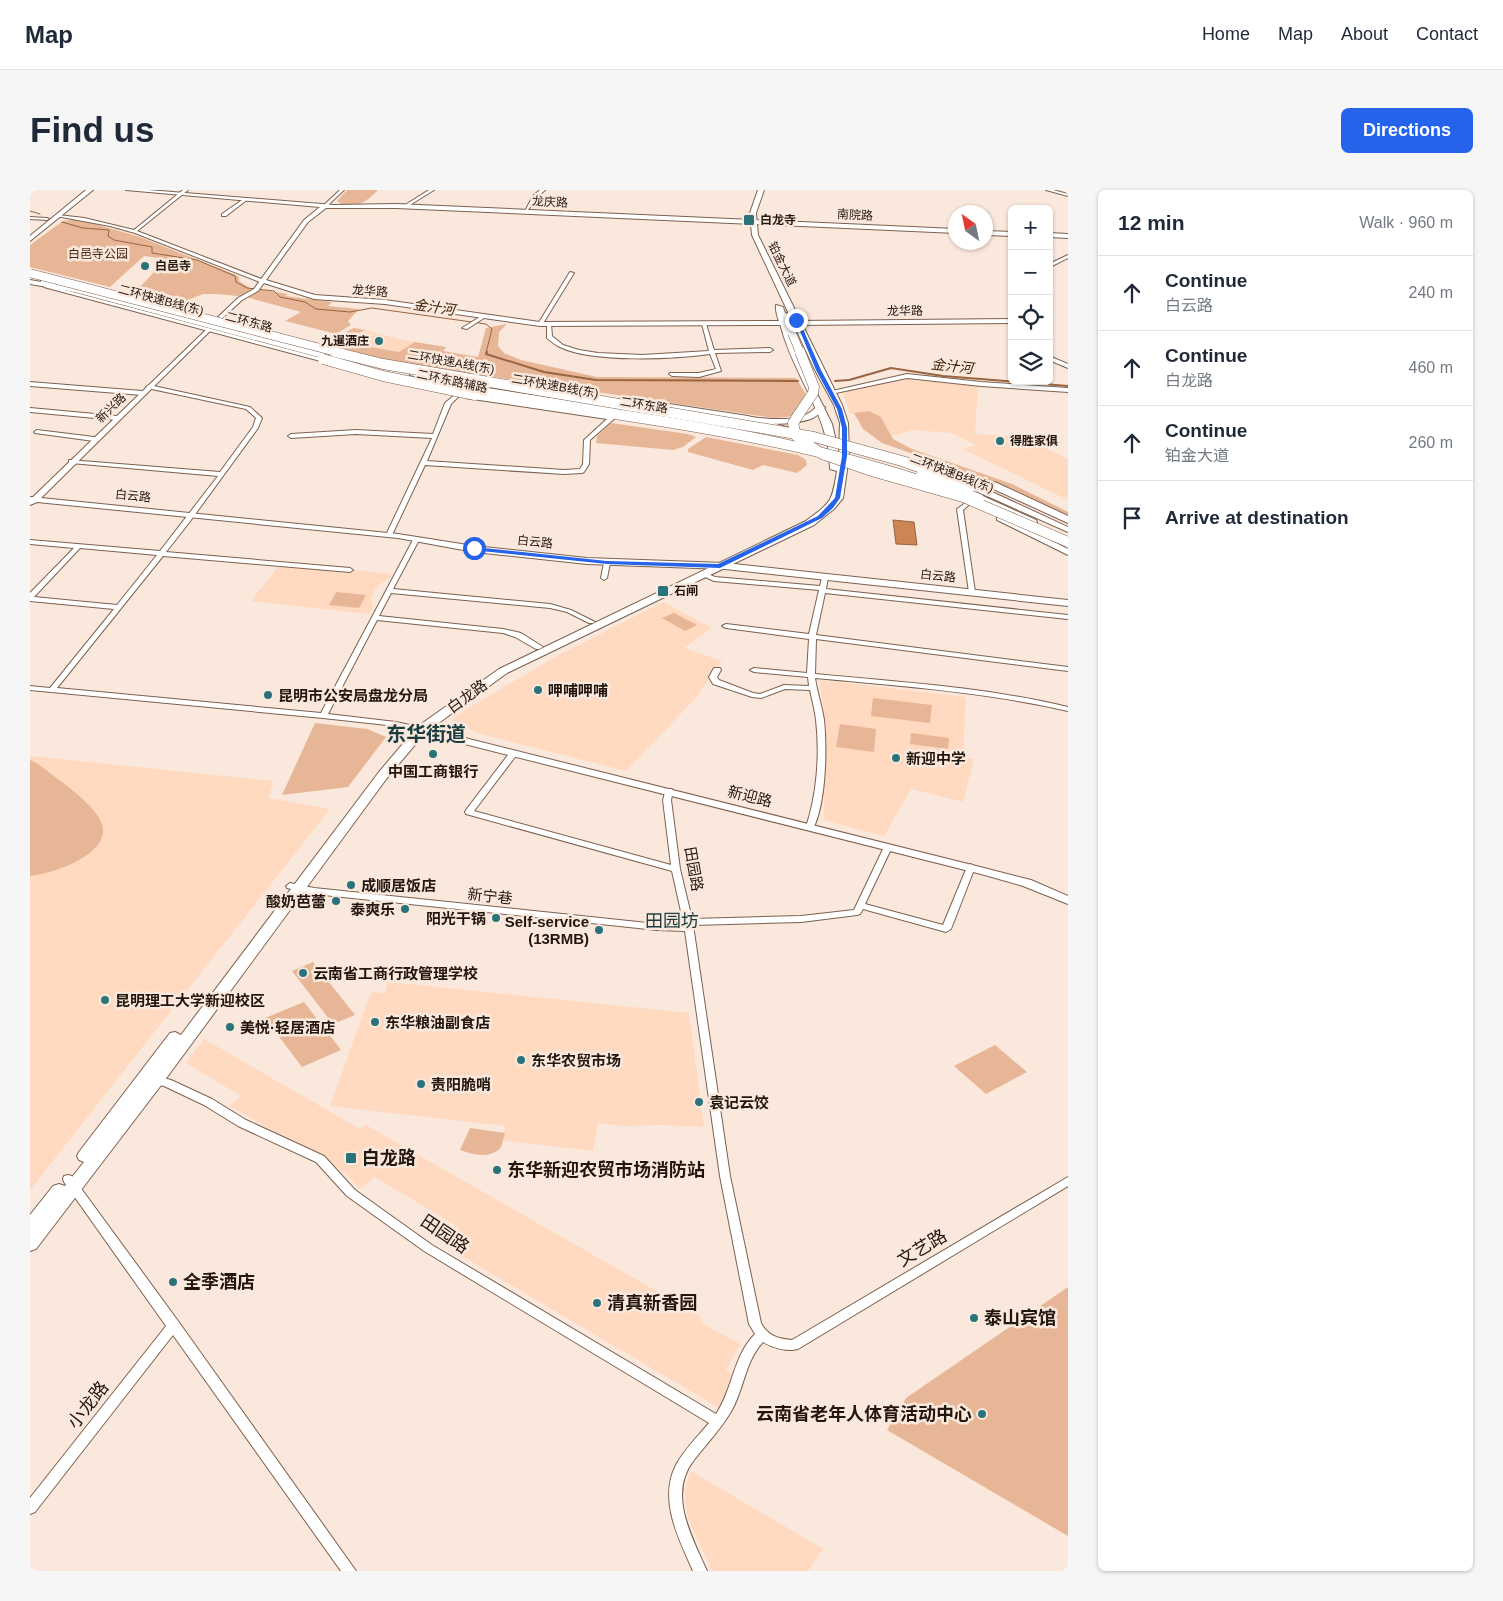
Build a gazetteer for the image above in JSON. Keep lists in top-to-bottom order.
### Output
{
  "streets": {
    "main road": [
      "铂金大道",
      "二环快速B线(东)",
      "二环东路",
      "二环快速A线(东)",
      "白龙路"
    ],
    "street": [
      "龙庆路",
      "南院路",
      "龙华路",
      "二环东路辅路",
      "新兴路",
      "白云路",
      "新迎路",
      "田园路",
      "新宁巷",
      "文艺路",
      "小龙路"
    ]
  },
  "crossings": [
    ["龙庆路", "南院路"],
    ["龙庆路", "铂金大道"],
    ["南院路", "铂金大道"],
    ["铂金大道", "龙华路"],
    ["铂金大道", "白龙路"],
    ["二环快速B线(东)", "二环东路"],
    ["二环快速B线(东)", "二环快速A线(东)"],
    ["二环快速B线(东)", "二环东路辅路"],
    ["二环东路", "二环快速A线(东)"],
    ["二环东路", "二环东路辅路"],
    ["二环快速A线(东)", "二环东路辅路"],
    ["二环东路辅路", "新兴路"],
    ["二环东路辅路", "白龙路"],
    ["新兴路", "白云路"],
    ["白云路", "白龙路"],
    ["白龙路", "新迎路"],
    ["白龙路", "田园路"],
    ["白龙路", "新宁巷"],
    ["新迎路", "田园路"],
    ["田园路", "新宁巷"],
    ["田园路", "文艺路"]
  ],
  "districts": ["东华街道", "田园坊"],
  "water": ["金汁河"],
  "parks": ["白邑寺公园"],
  "places": {
    "transit": ["白龙寺", "石闸", "白龙路"],
    "other": [
      "白邑寺",
      "九暹酒庄",
      "得胜家俱",
      "呷哺呷哺",
      "昆明市公安局盘龙分局",
      "中国工商银行",
      "新迎中学",
      "成顺居饭店",
      "酸奶芭蕾",
      "泰爽乐",
      "阳光干锅",
      "Self-service (13RMB)",
      "云南省工商行政管理学校",
      "昆明理工大学新迎校区",
      "东华粮油副食店",
      "美悦·轻居酒店",
      "东华农贸市场",
      "责阳脆哨",
      "袁记云饺",
      "东华新迎农贸市场消防站",
      "全季酒店",
      "清真新香园",
      "泰山宾馆",
      "云南省老年人体育活动中心"
    ]
  },
  "north": "top left",
  "page": {
    "header": "Map",
    "nav": [
      "Home",
      "Map",
      "About",
      "Contact"
    ],
    "buttons": "Directions",
    "title": "Find us",
    "heading": ["12 min", "Walk · 960 m"],
    "map_buttons": ["+", "−"],
    "list": [
      ["Continue", "白云路", "240 m"],
      ["Continue", "白龙路", "460 m"],
      ["Continue", "铂金大道", "260 m"],
      "Arrive at destination"
    ]
  }
}
